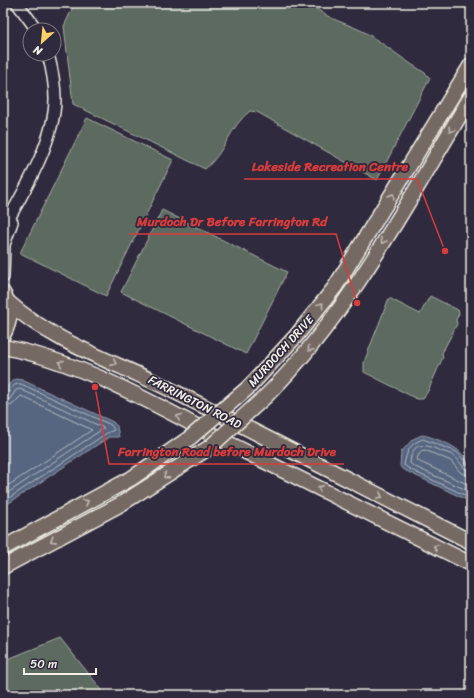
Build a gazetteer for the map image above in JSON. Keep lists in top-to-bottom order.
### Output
{
  "streets": {
    "main road": ["MURDOCH DRIVE", "FARRINGTON ROAD"]
  },
  "places": ["Lakeside Recreation Centre", "Murdoch Dr Before Farrington Rd", "Farrington Road before Murdoch Drive"],
  "scale_bar": "50 m",
  "north": "bottom left"
}
